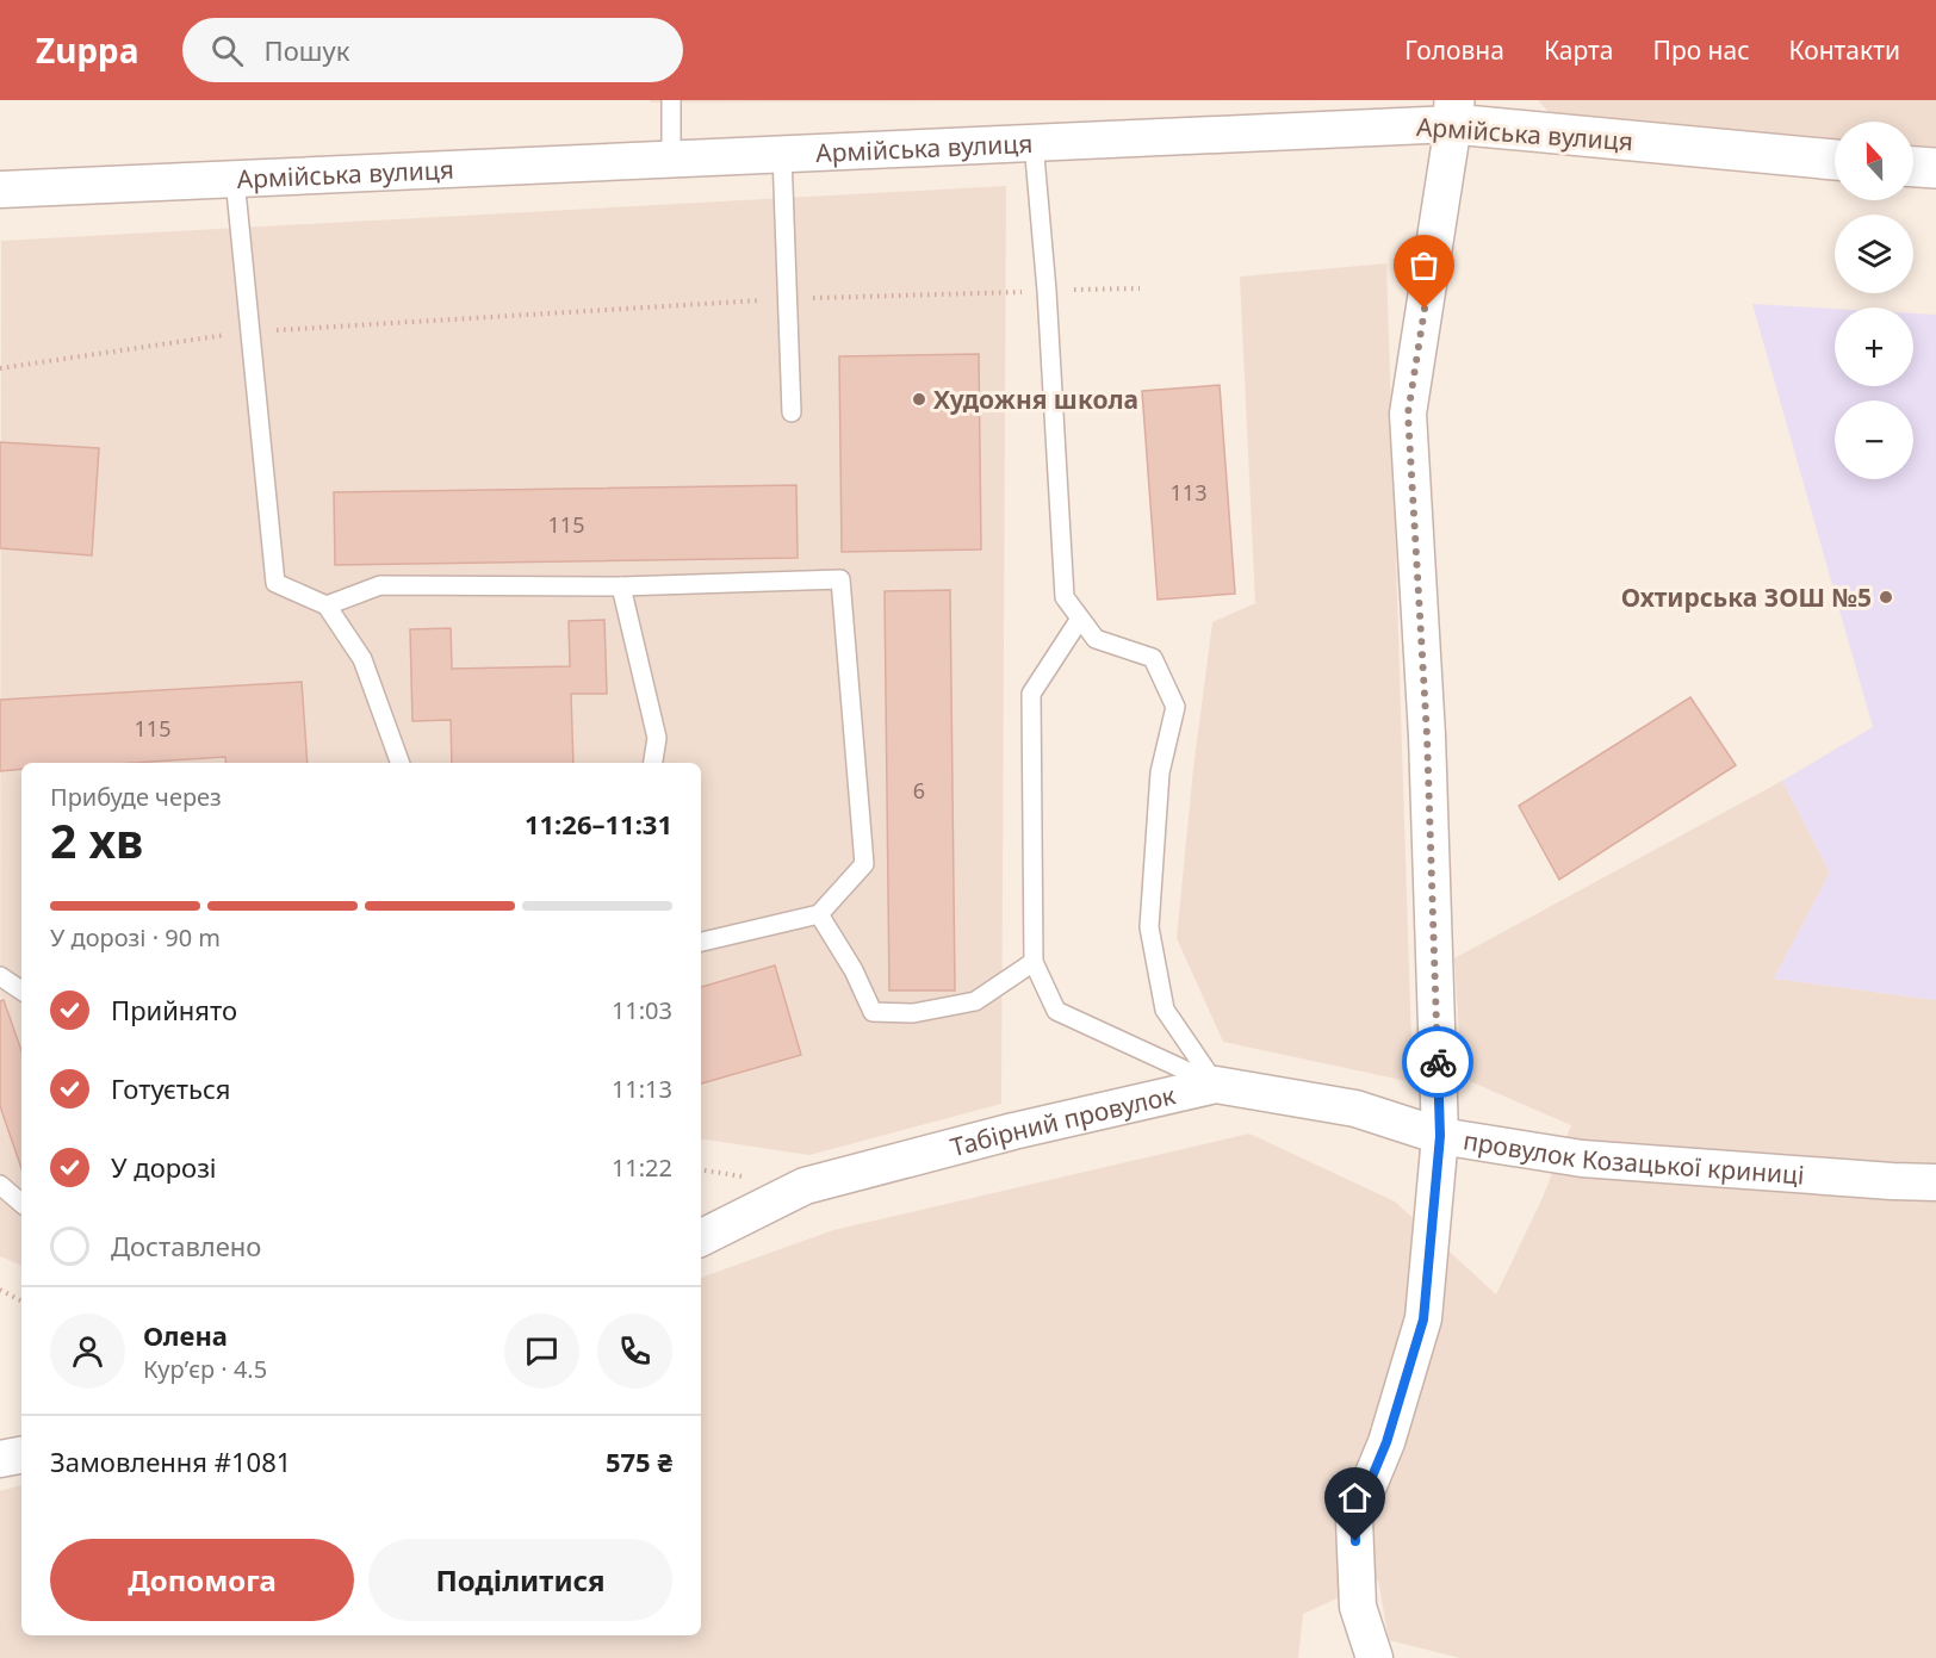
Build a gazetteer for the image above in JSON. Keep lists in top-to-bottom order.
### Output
{
  "streets": {
    "street": ["Армійська вулиця", "Табірний провулок", "провулок Козацької криниці"]
  },
  "crossings": [
    ["Табірний провулок", "провулок Козацької криниці"]
  ],
  "places": ["Художня школа", "Охтирська ЗОШ №5"],
  "house_numbers": [
    "113",
    "115",
    "115",
    "6"
  ],
  "north": "top",
  "page": {
    "header": "Zuppa",
    "search": "Пошук",
    "nav": [
      "Головна",
      "Карта",
      "Про нас",
      "Контакти"
    ],
    "map_buttons": ["+", "−"],
    "heading": ["2 хв", "Прибуде через", "11:26–11:31"],
    "panel": [
      "Олена",
      "Кур’єр · 4.5",
      "Замовлення #1081",
      "575 ₴"
    ],
    "bar": "У дорозі · 90 m",
    "list": [
      ["Прийнято", "11:03"],
      ["Готується", "11:13"],
      ["У дорозі", "11:22"],
      "Доставлено"
    ],
    "buttons": ["Допомога", "Поділитися"]
  }
}
